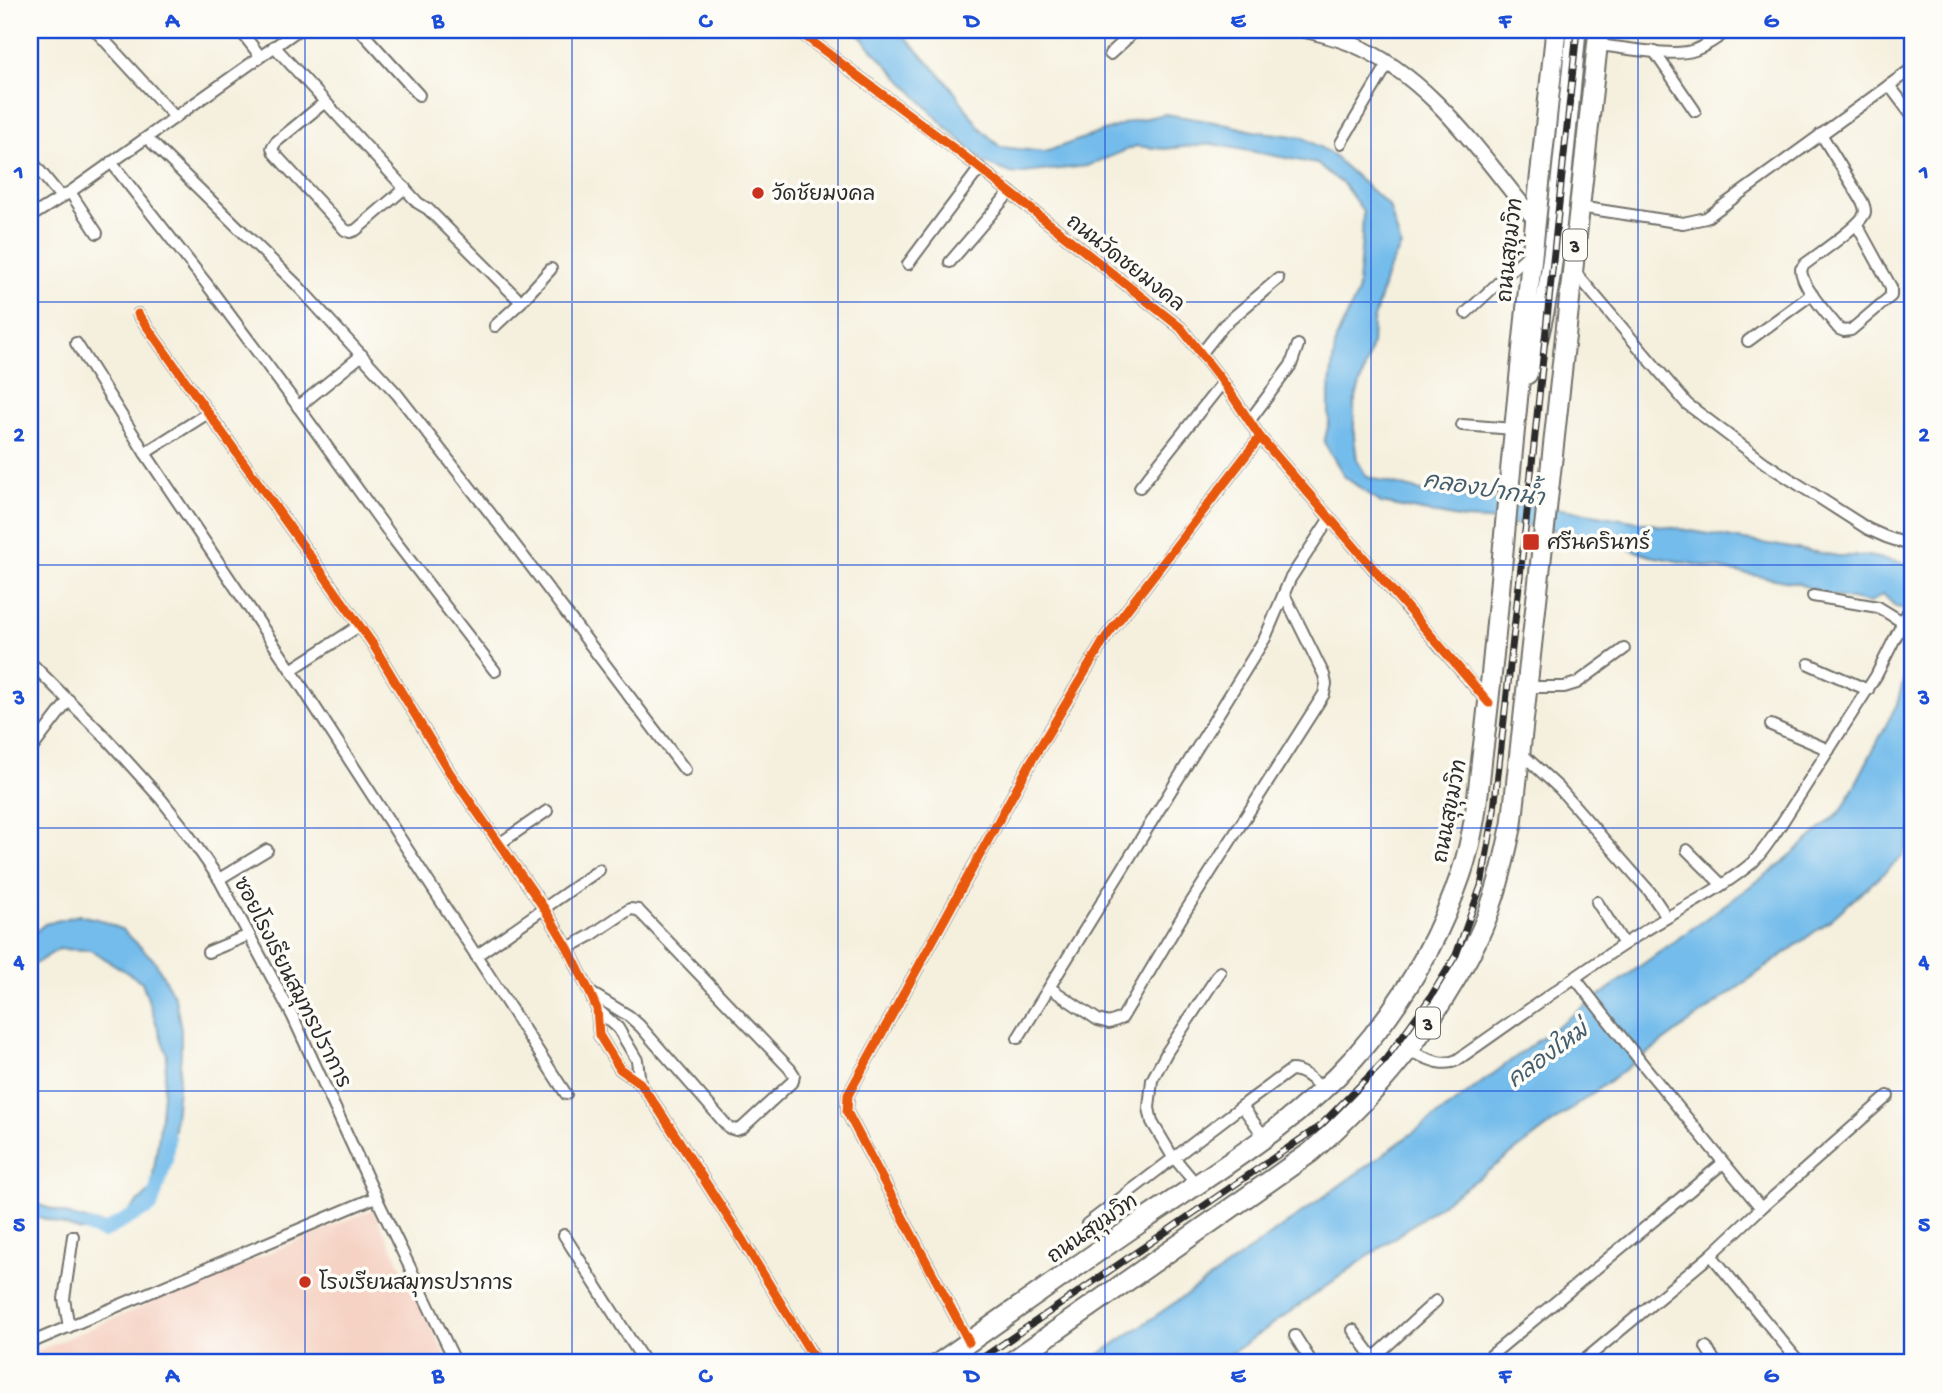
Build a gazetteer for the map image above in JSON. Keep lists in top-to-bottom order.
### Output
{
  "streets": {
    "highway": ["3", "ถนนสุขุมวิท"],
    "street": ["ถนนวัดชยมงคล", "ซอยโรงเรียนสมุทรปราการ"]
  },
  "crossings": [
    ["ถนนสุขุมวิท", "ถนนวัดชยมงคล"]
  ],
  "water": ["คลองปากน้ำ", "คลองใหม่"],
  "places": {
    "other": ["วัดชัยมงคล", "โรงเรียนสมุทรปราการ"],
    "transit": ["ศรีนครินทร์"]
  },
  "grid": {
    "columns": [
      "A",
      "B",
      "C",
      "D",
      "E",
      "F",
      "G"
    ],
    "rows": [
      "1",
      "2",
      "3",
      "4",
      "5"
    ]
  }
}
